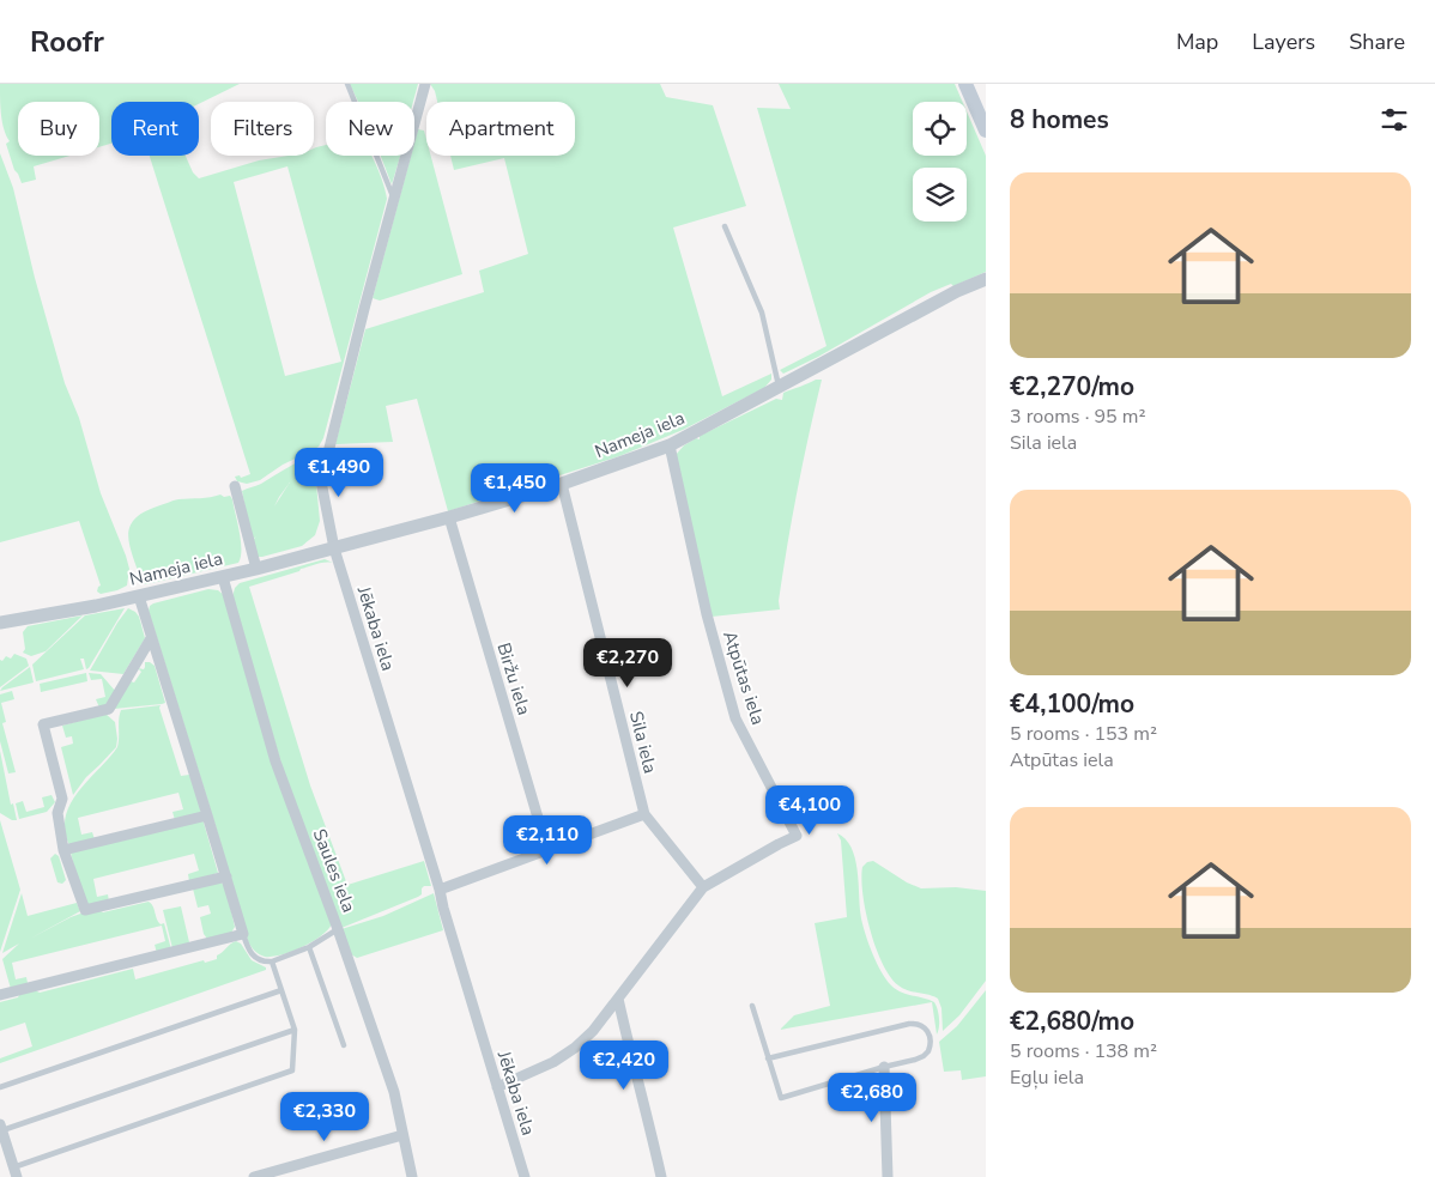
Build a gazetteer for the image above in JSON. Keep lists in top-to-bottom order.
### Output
{
  "streets": {
    "street": [
      "Nameja iela",
      "Jēkaba iela",
      "Atpūtas iela",
      "Biržu iela",
      "Sila iela",
      "Saules iela"
    ]
  },
  "crossings": [
    ["Nameja iela", "Jēkaba iela"],
    ["Nameja iela", "Atpūtas iela"],
    ["Nameja iela", "Biržu iela"],
    ["Nameja iela", "Sila iela"],
    ["Nameja iela", "Saules iela"],
    ["Jēkaba iela", "Atpūtas iela"],
    ["Atpūtas iela", "Sila iela"]
  ],
  "page": {
    "header": "Roofr",
    "nav": ["Map", "Layers", "Share"],
    "heading": "8 homes",
    "chip": [
      "Buy",
      "Rent",
      "Filters",
      "New",
      "Apartment"
    ],
    "list": [
      {
        "name": "€2,270/mo",
        "note": "3 rooms · 95 m² · Sila iela"
      },
      {
        "name": "€4,100/mo",
        "note": "5 rooms · 153 m² · Atpūtas iela"
      },
      {
        "name": "€2,680/mo",
        "note": "5 rooms · 138 m² · Egļu iela"
      }
    ],
    "price": [
      "€1,490",
      "€1,450",
      "€2,270",
      "€4,100",
      "€2,110",
      "€2,420",
      "€2,680",
      "€2,330"
    ]
  }
}
